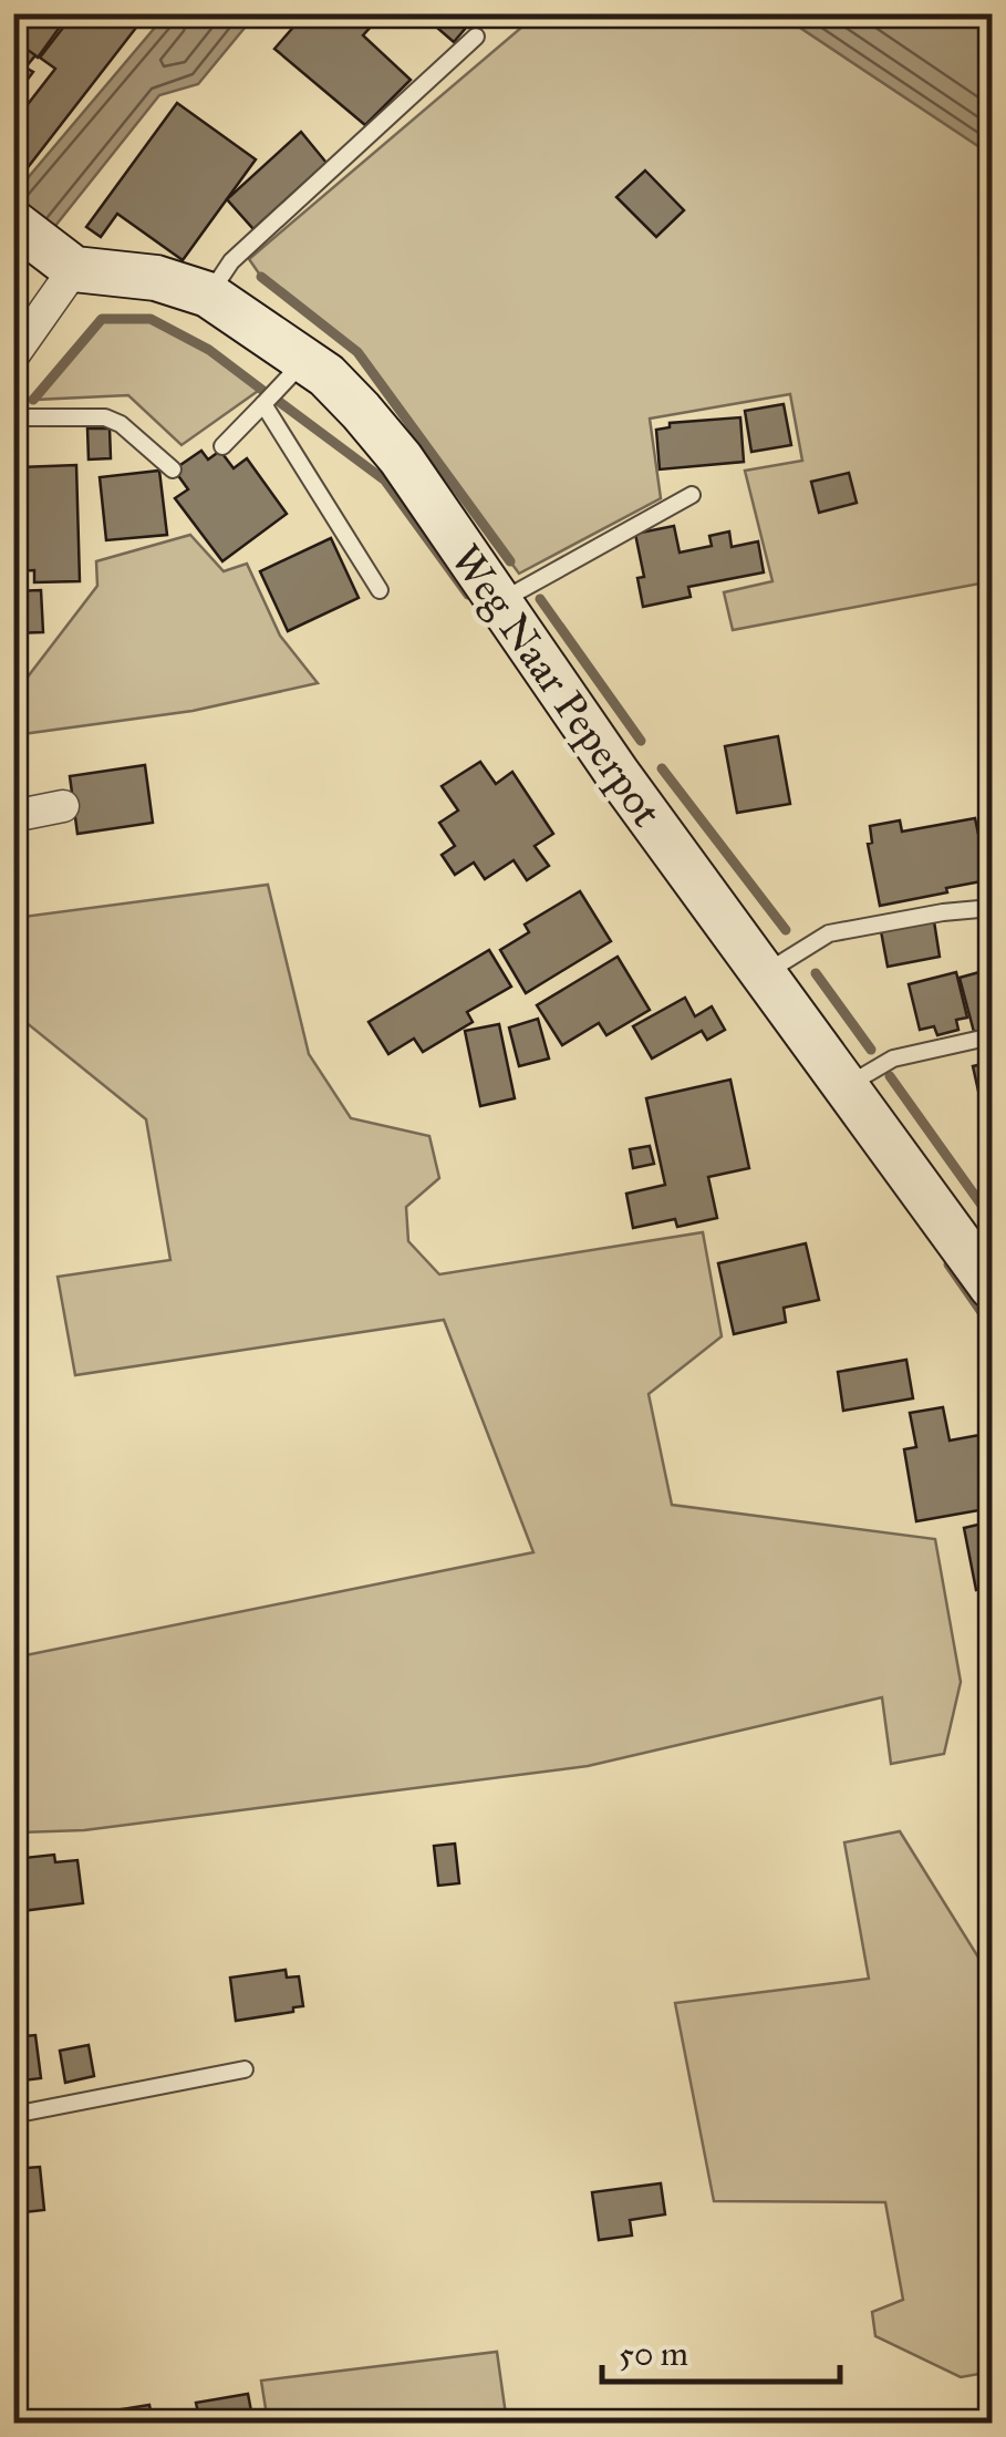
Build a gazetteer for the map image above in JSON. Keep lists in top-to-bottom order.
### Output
{
  "streets": {
    "street": ["Weg Naar Peperpot"]
  },
  "scale_bar": "50 m"
}
